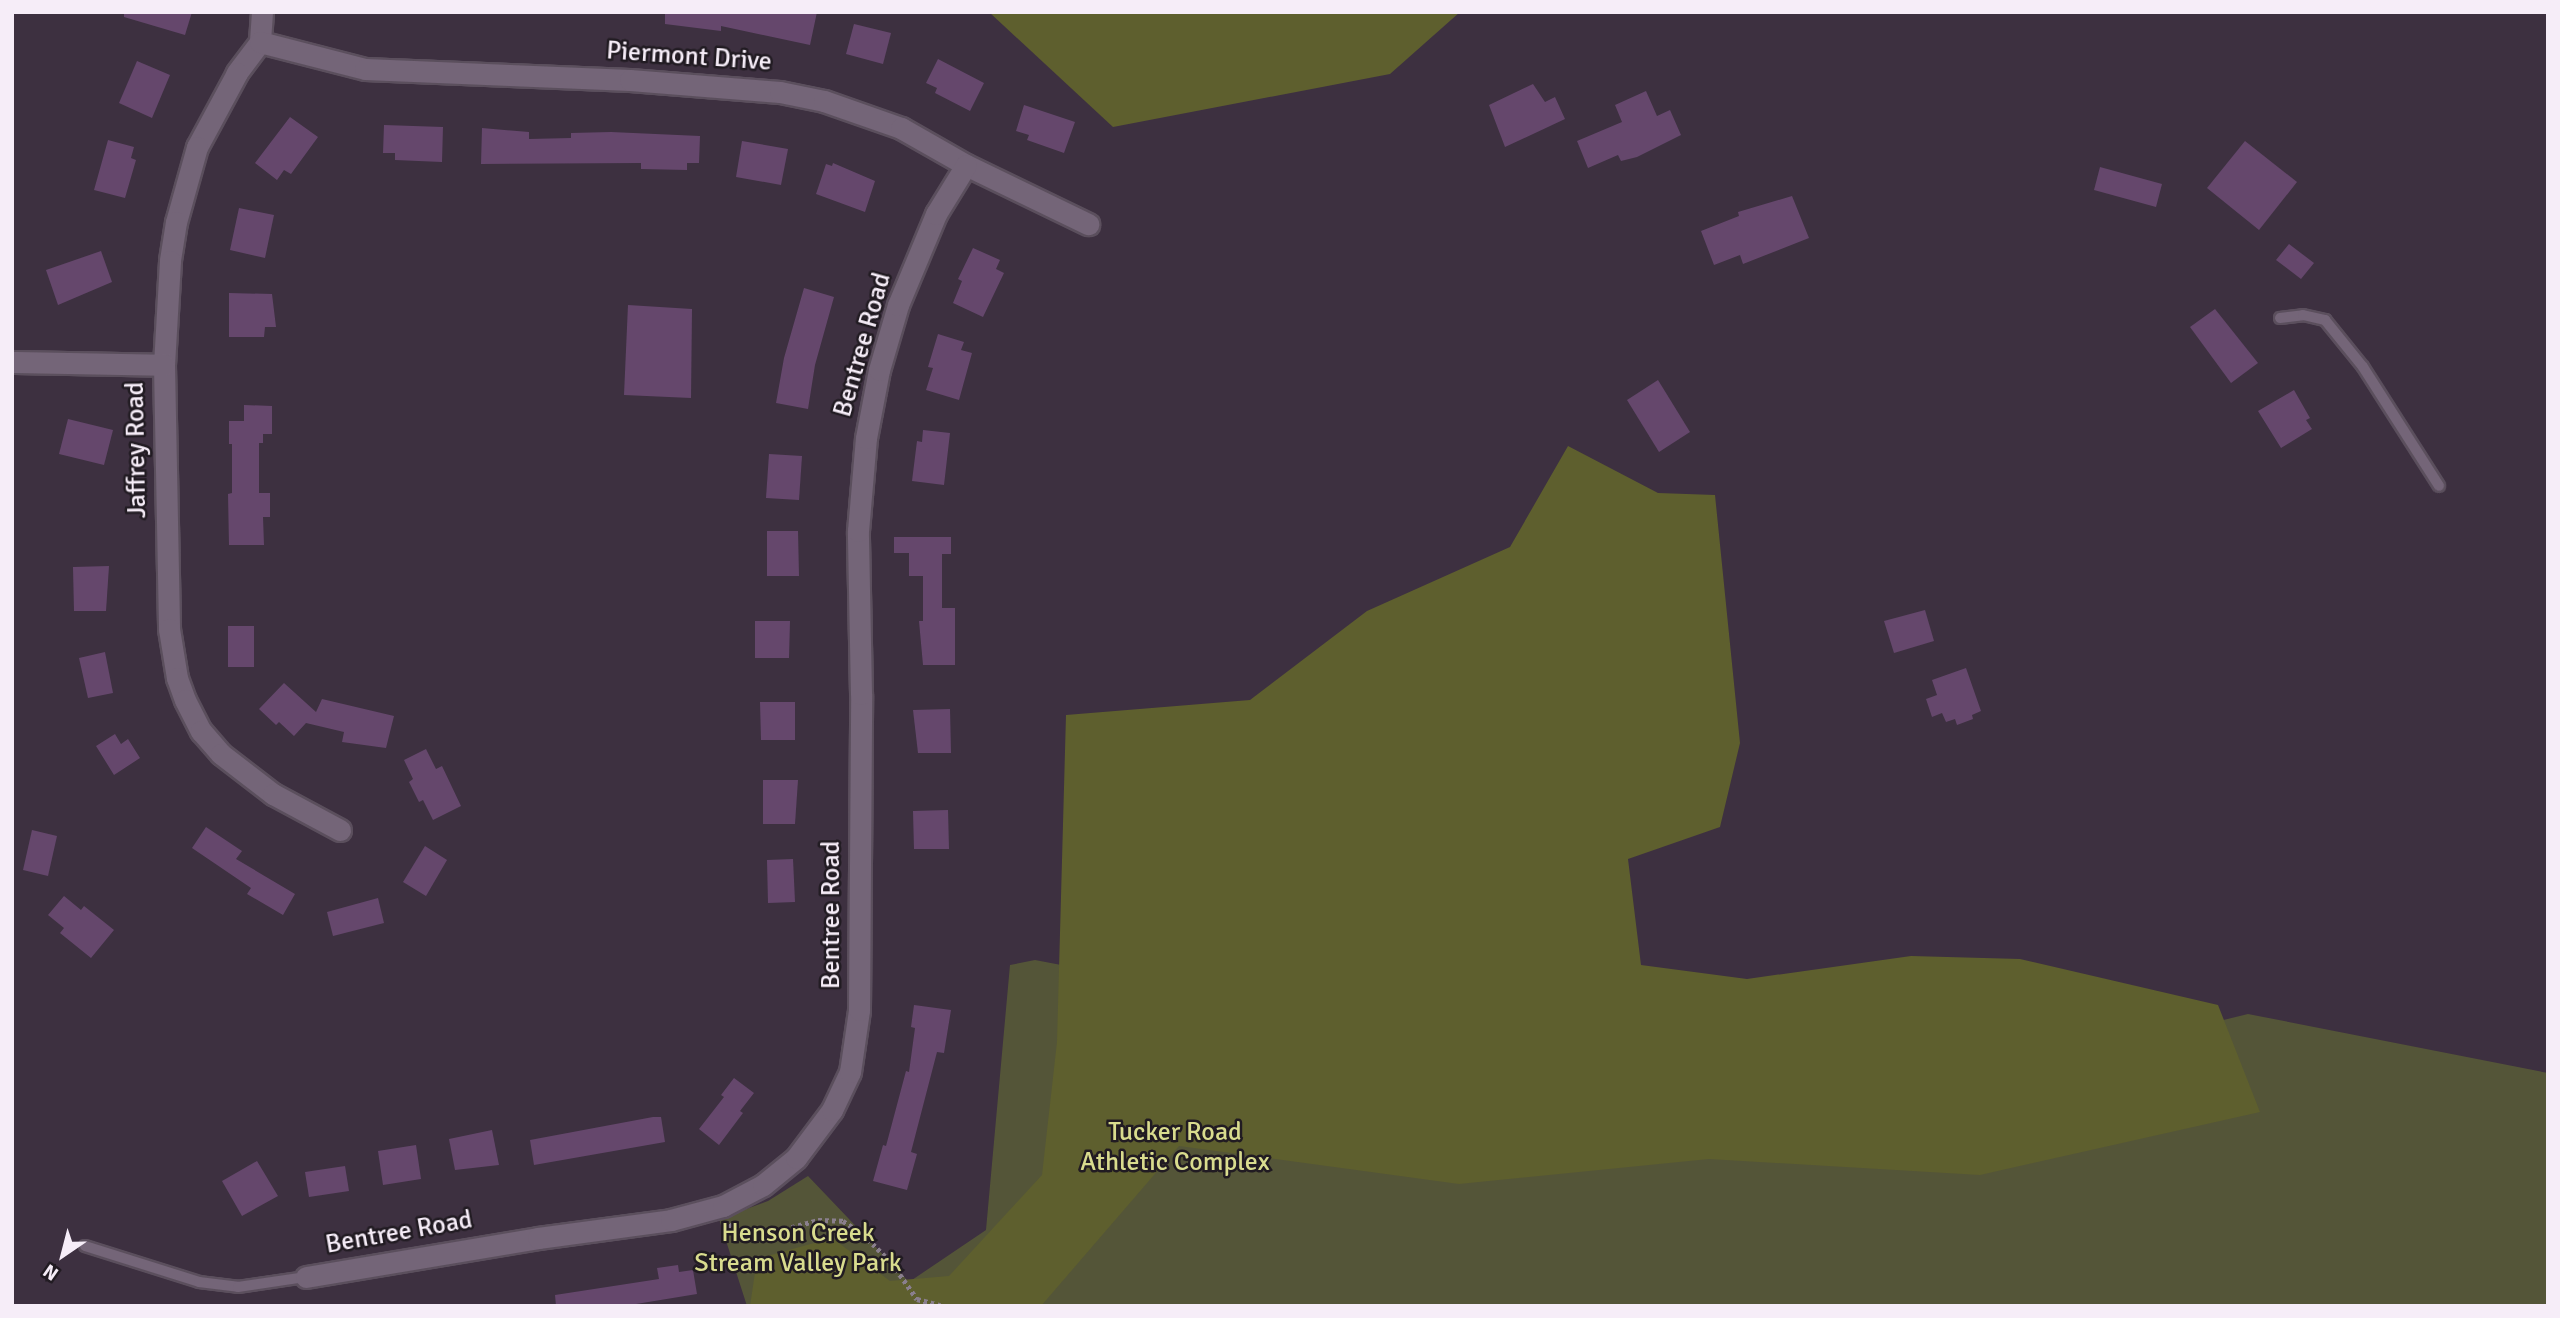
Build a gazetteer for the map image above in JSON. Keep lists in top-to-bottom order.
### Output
{
  "streets": {
    "street": ["Piermont Drive", "Bentree Road", "Jaffrey Road"]
  },
  "crossings": [
    ["Piermont Drive", "Bentree Road"],
    ["Piermont Drive", "Jaffrey Road"]
  ],
  "parks": ["Tucker Road Athletic Complex", "Henson Creek Stream Valley Park"],
  "north": "bottom left"
}
